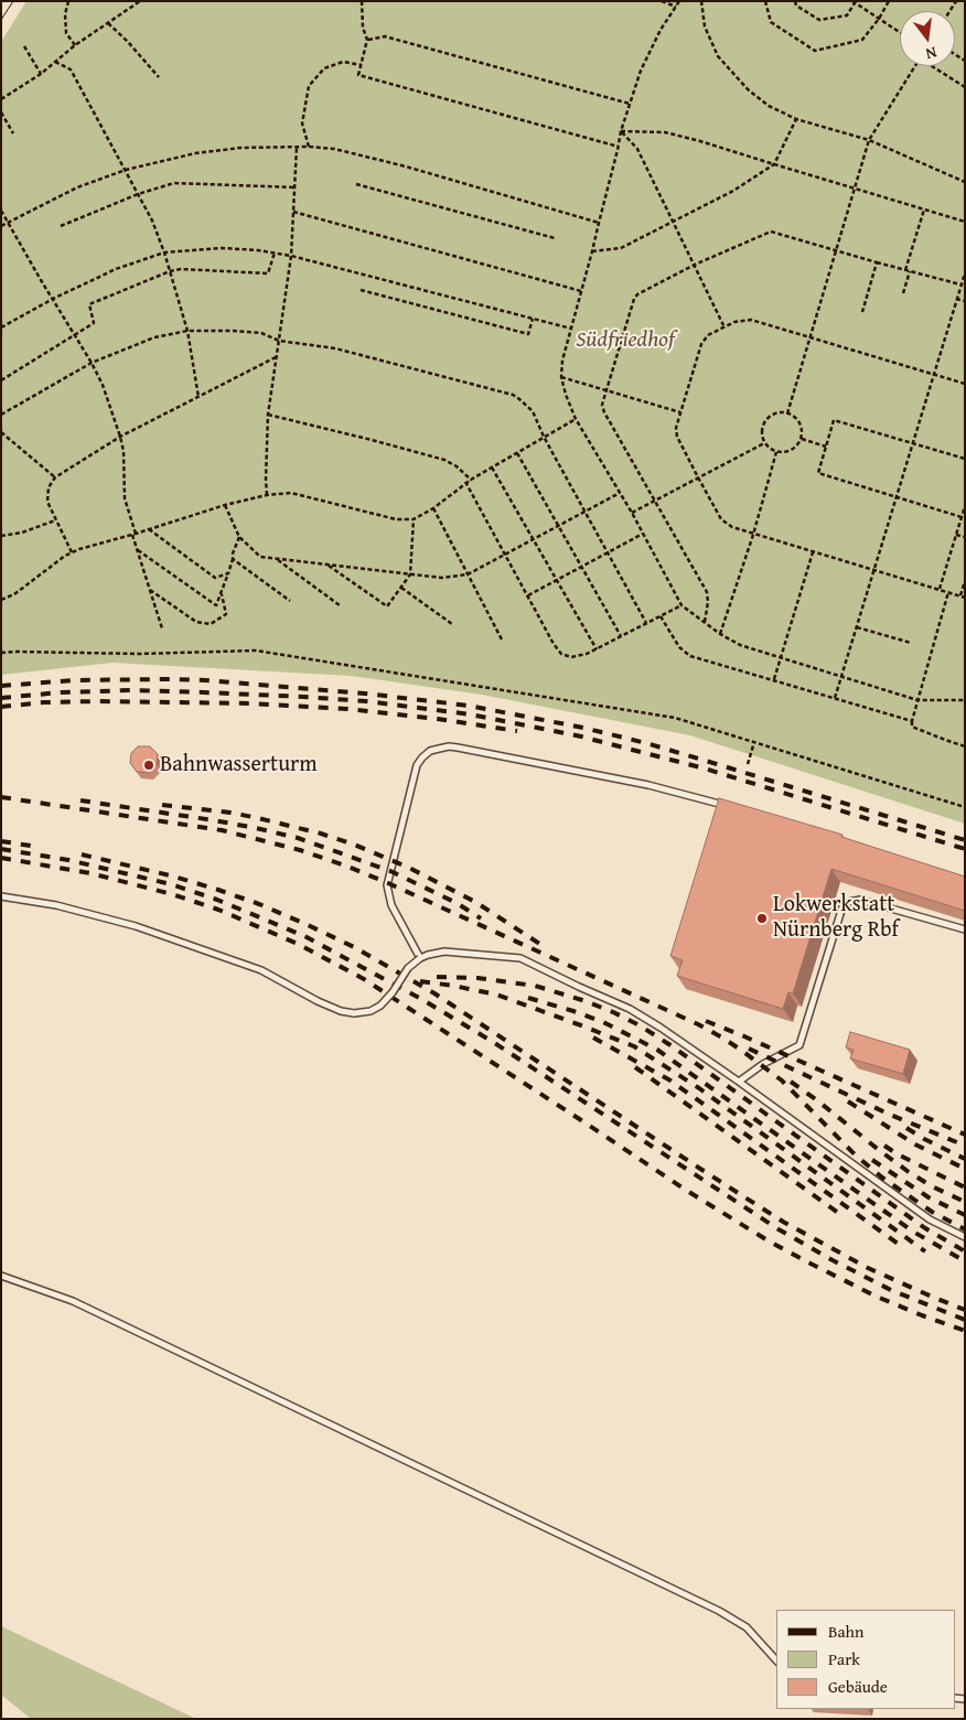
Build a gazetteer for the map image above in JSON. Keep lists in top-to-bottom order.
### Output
{
  "parks": ["Südfriedhof"],
  "places": ["Bahnwasserturm", "Lokwerkstatt Nürnberg Rbf"],
  "legend": ["Bahn", "Park", "Gebäude"],
  "north": "bottom"
}
